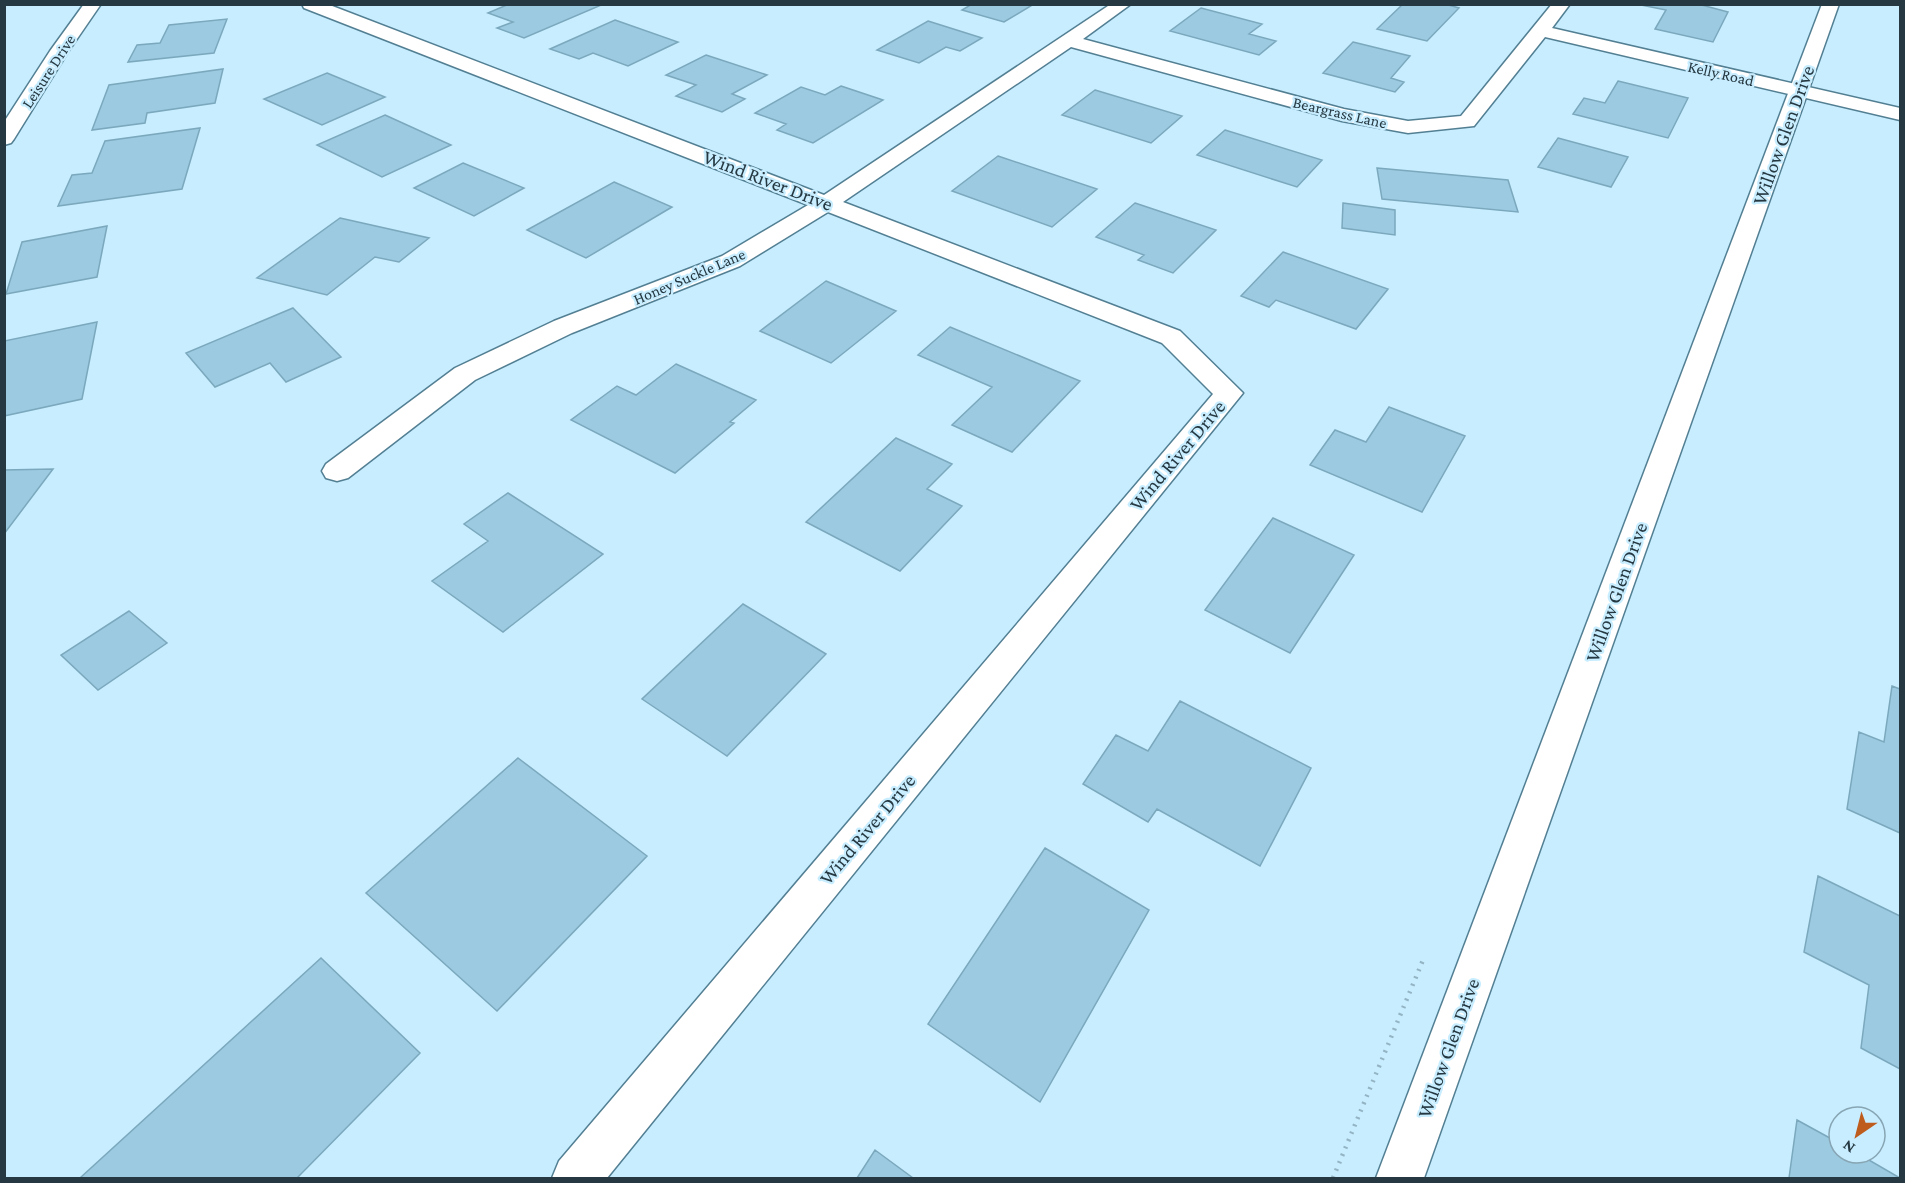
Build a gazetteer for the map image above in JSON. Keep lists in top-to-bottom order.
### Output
{
  "streets": {
    "street": [
      "Leisure Drive",
      "Kelly Road",
      "Beargrass Lane",
      "Willow Glen Drive",
      "Wind River Drive",
      "Honey Suckle Lane"
    ]
  },
  "crossings": [
    ["Kelly Road", "Beargrass Lane"],
    ["Kelly Road", "Willow Glen Drive"],
    ["Beargrass Lane", "Honey Suckle Lane"],
    ["Wind River Drive", "Honey Suckle Lane"]
  ],
  "north": "bottom left"
}
